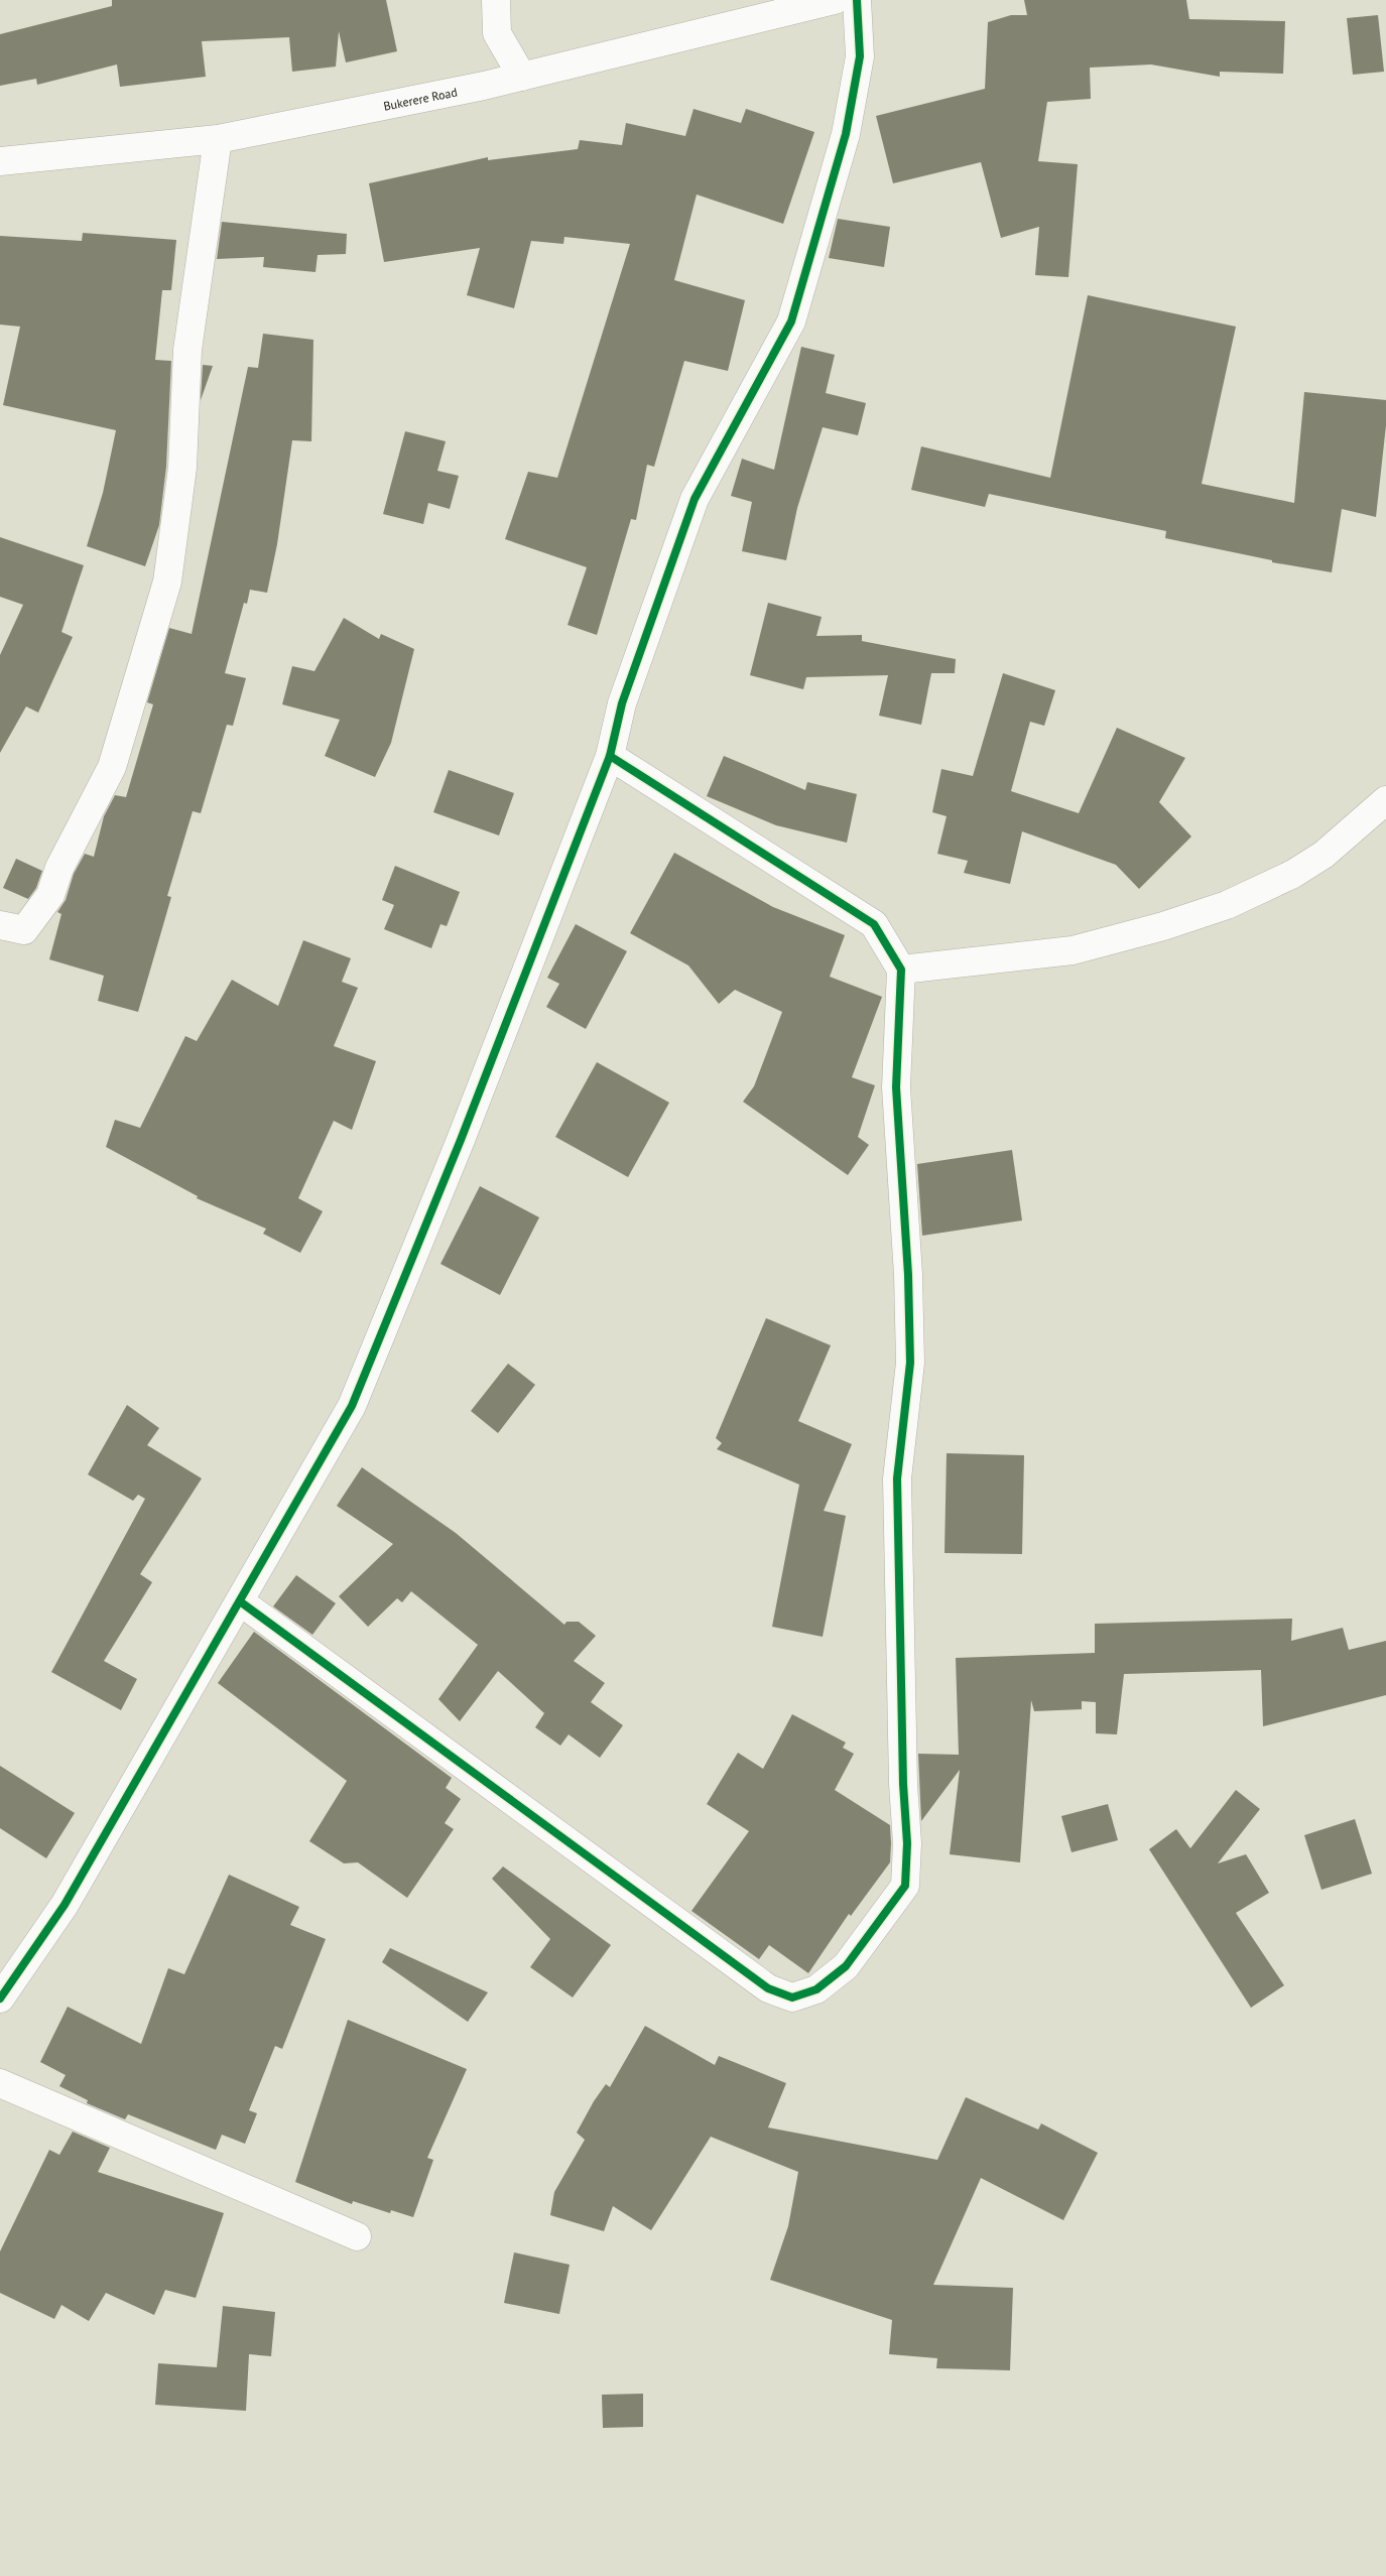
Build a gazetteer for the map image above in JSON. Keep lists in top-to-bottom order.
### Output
{
  "streets": {
    "street": ["Bukerere Road"]
  }
}
